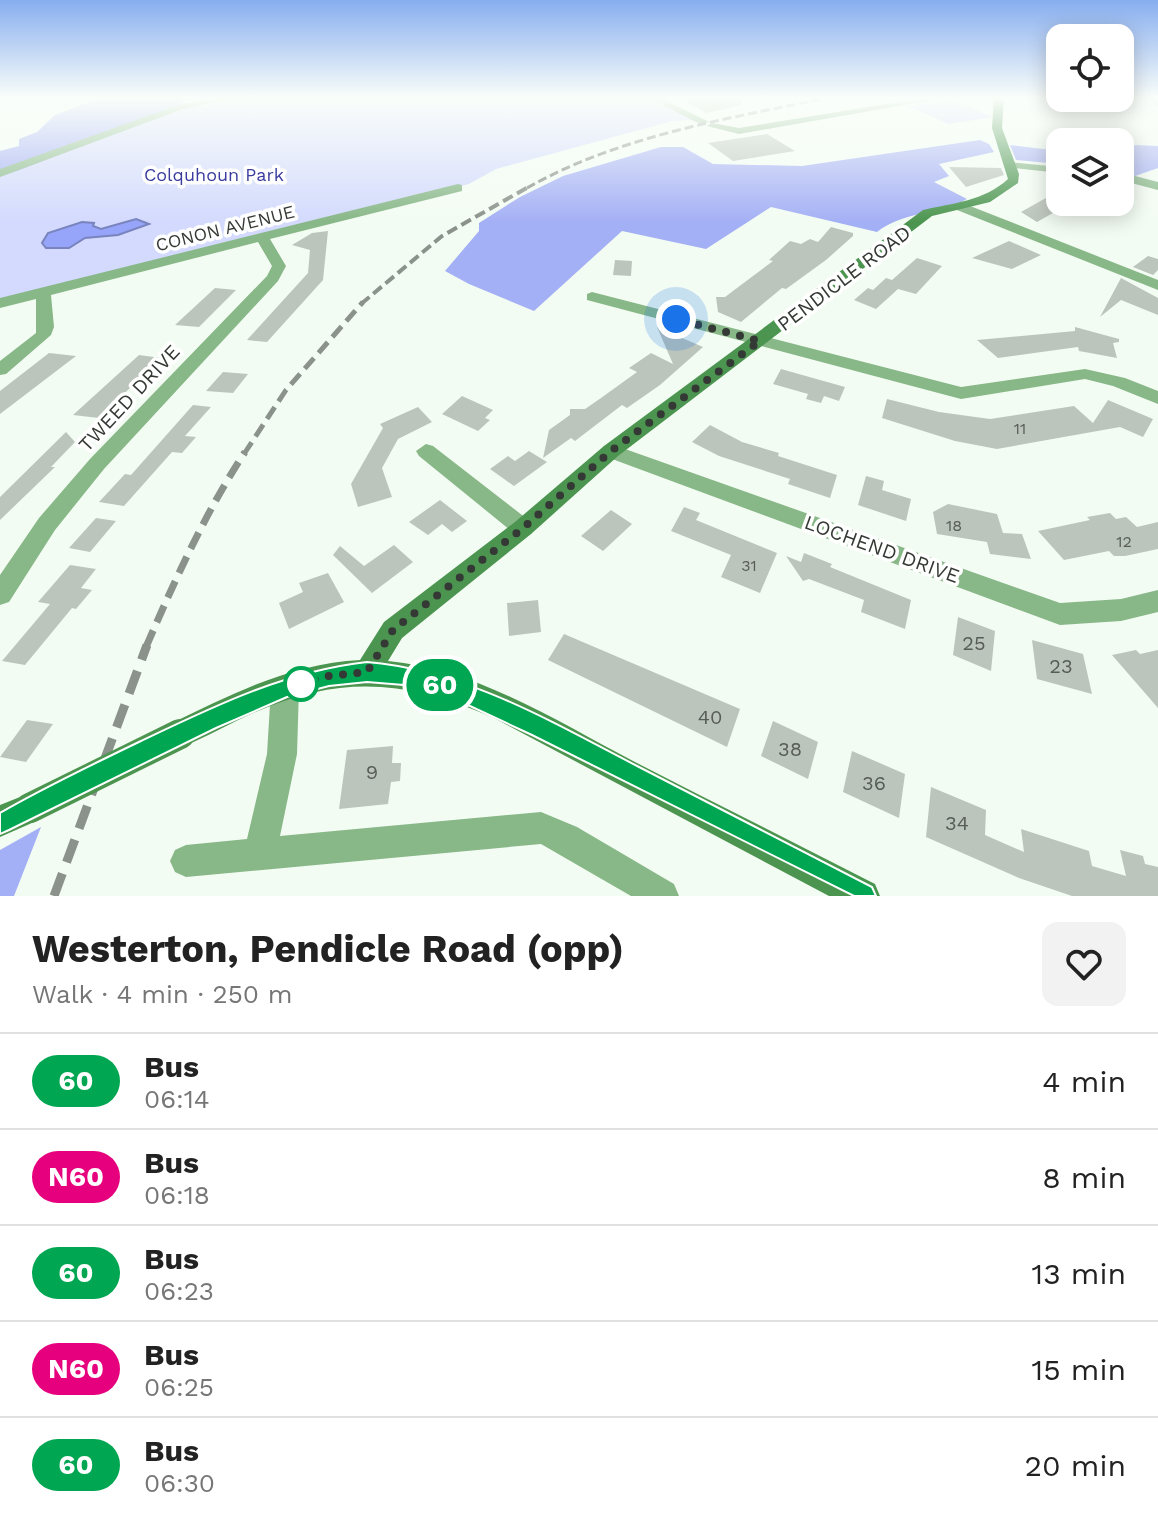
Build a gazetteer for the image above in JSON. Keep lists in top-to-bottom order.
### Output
{
  "streets": {
    "street": [
      "CONON AVENUE",
      "PENDICLE ROAD",
      "TWEED DRIVE",
      "LOCHEND DRIVE"
    ]
  },
  "crossings": [
    ["CONON AVENUE", "TWEED DRIVE"],
    ["PENDICLE ROAD", "LOCHEND DRIVE"]
  ],
  "parks": ["Colquhoun Park"],
  "lines": ["bus line 60"],
  "house_numbers": [
    "11",
    "18",
    "12",
    "31",
    "25",
    "23",
    "40",
    "38",
    "9",
    "36",
    "34"
  ],
  "page": {
    "on_map": "60",
    "heading": ["Westerton, Pendicle Road (opp)", "Walk · 4 min · 250 m"],
    "list": [
      {
        "mark": "60",
        "name": "Bus",
        "note": "06:14",
        "value": "4 min"
      },
      {
        "mark": "N60",
        "name": "Bus",
        "note": "06:18",
        "value": "8 min"
      },
      {
        "mark": "60",
        "name": "Bus",
        "note": "06:23",
        "value": "13 min"
      },
      {
        "mark": "N60",
        "name": "Bus",
        "note": "06:25",
        "value": "15 min"
      },
      {
        "mark": "60",
        "name": "Bus",
        "note": "06:30",
        "value": "20 min"
      }
    ]
  }
}
